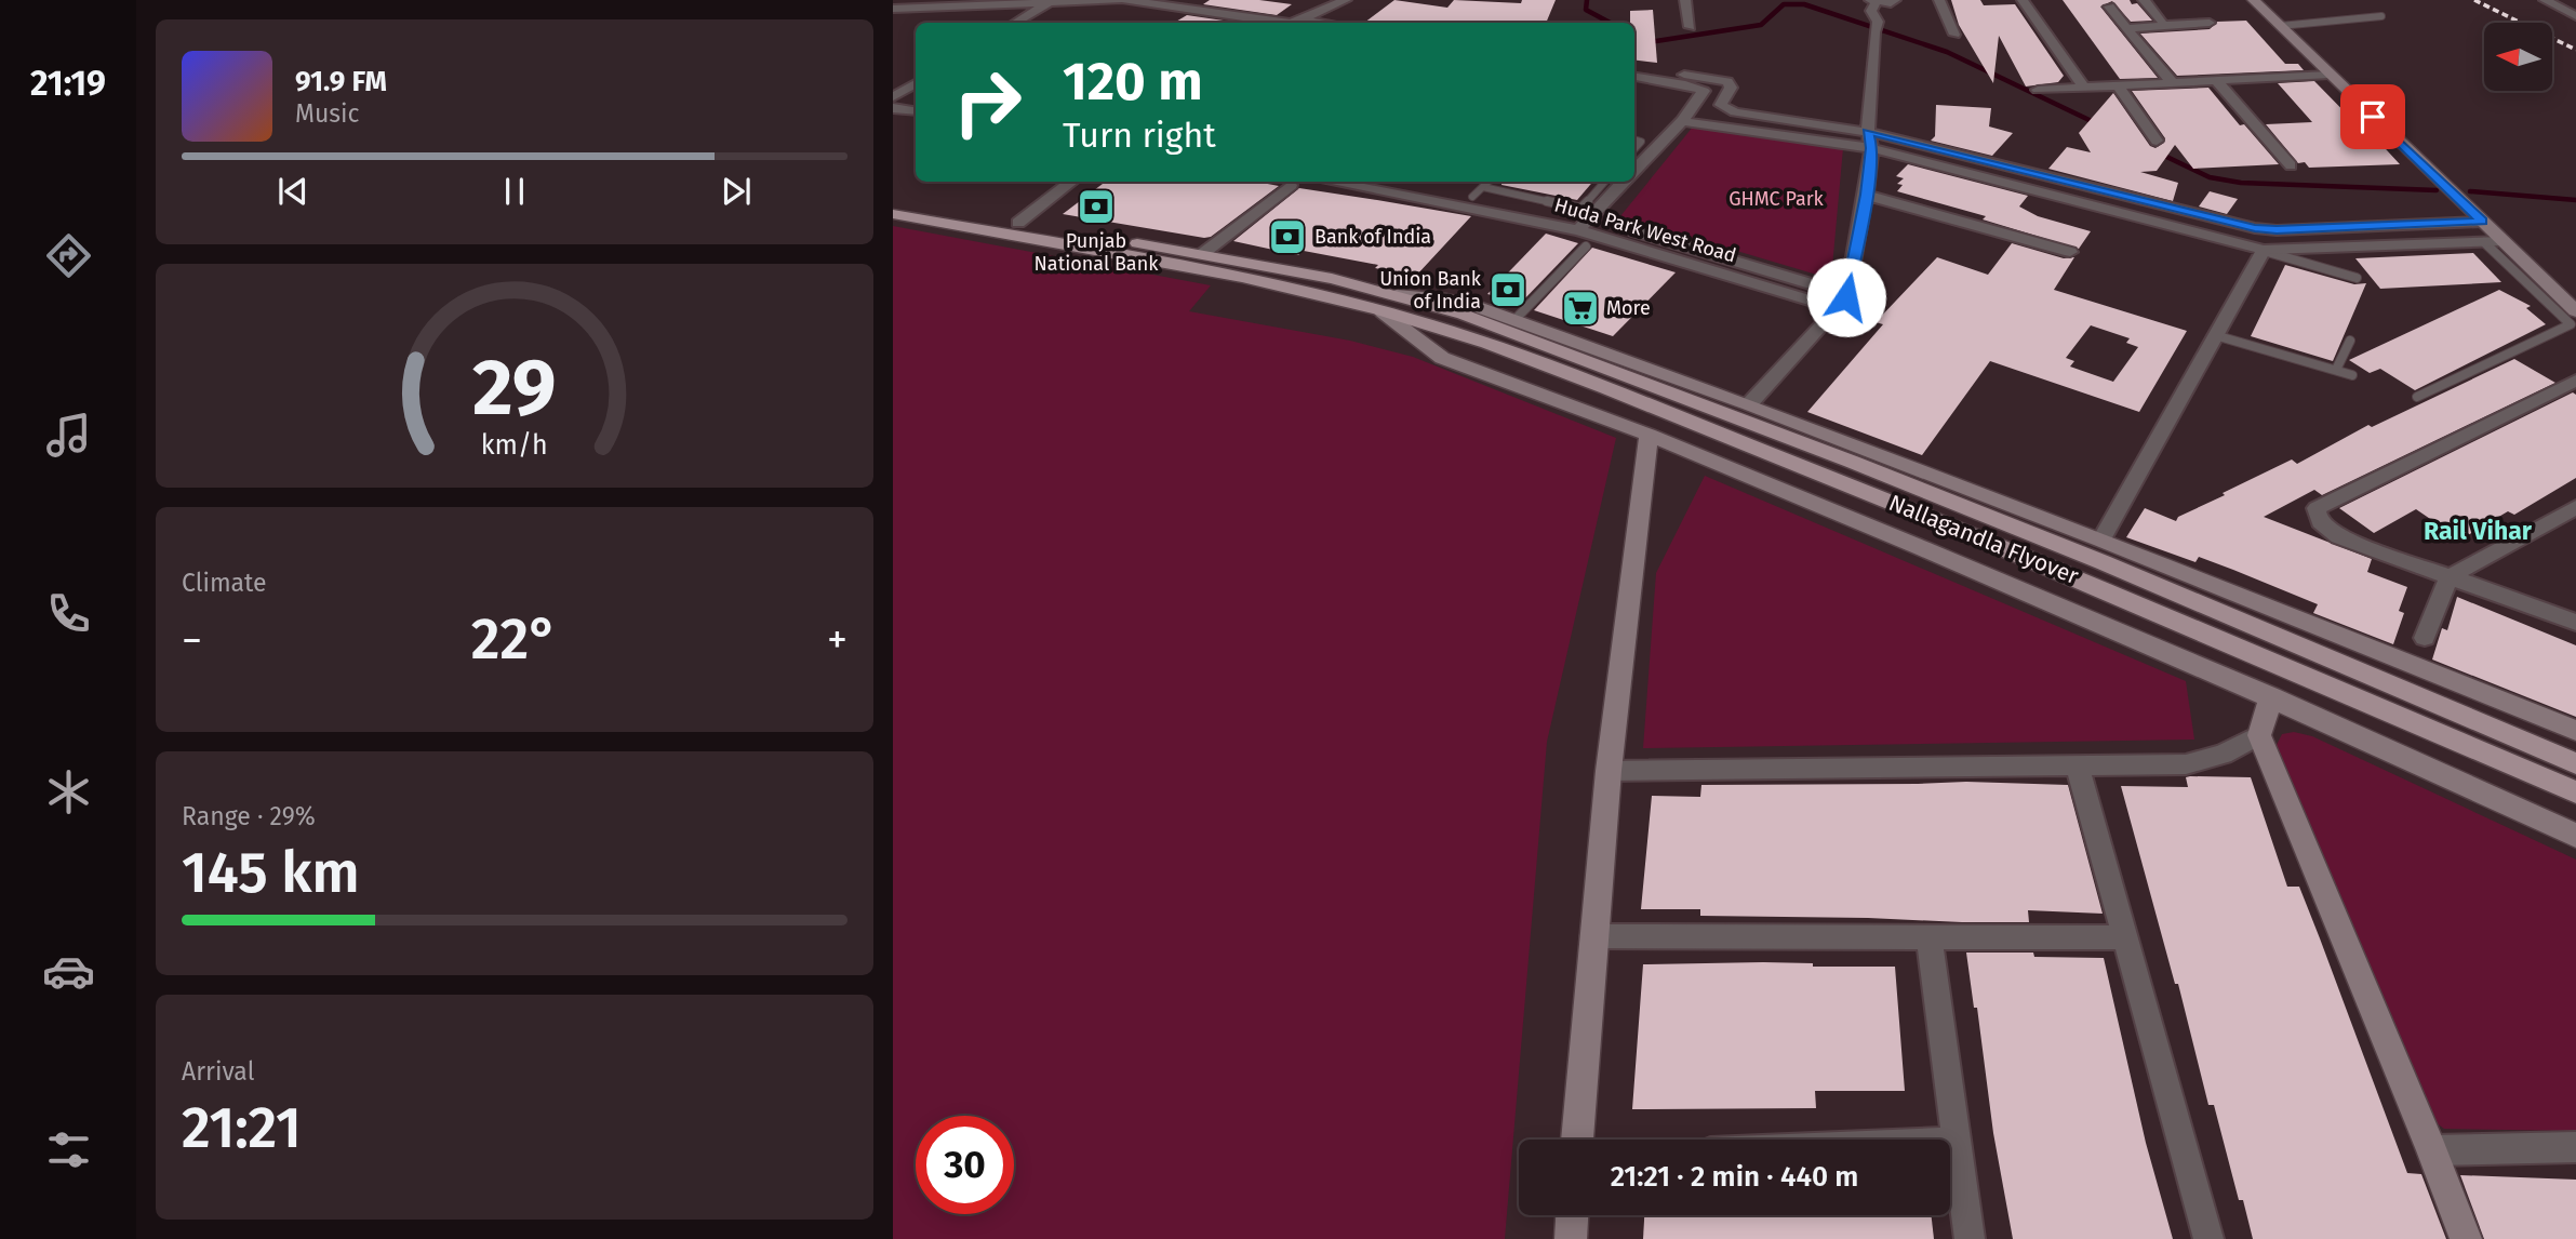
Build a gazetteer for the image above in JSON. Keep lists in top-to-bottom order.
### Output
{
  "streets": {
    "main road": ["Nallagandla Flyover"],
    "street": ["Huda Park West Road"]
  },
  "districts": ["Rail Vihar"],
  "parks": ["GHMC Park"],
  "places": {
    "bank": ["Punjab National Bank", "Bank of India", "Union Bank of India"],
    "supermarket": ["More"]
  },
  "north": "left",
  "page": {
    "tabs": "21:19",
    "turn": ["120 m", "Turn right"],
    "song": ["91.9 FM", "Music"],
    "tile": [
      "Climate",
      ["Range · 29%", "145 km"],
      ["Arrival", "21:21"]
    ],
    "heat": ["−", "22°", "+"],
    "limit": "30",
    "trip": "21:21 · 2 min · 440 m",
    "gauge": ["29", "km/h"]
  }
}
